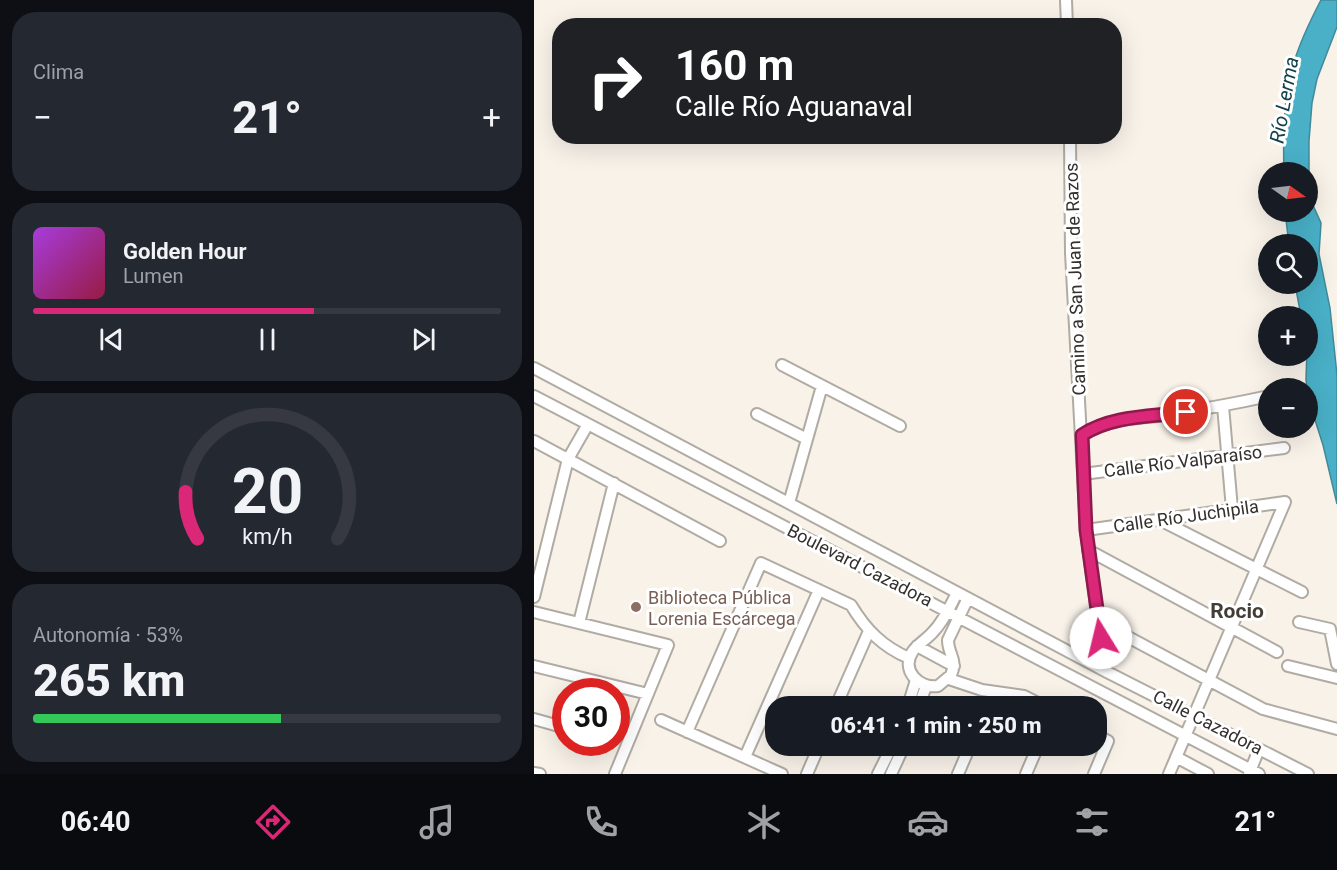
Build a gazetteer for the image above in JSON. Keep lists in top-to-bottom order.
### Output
{
  "streets": {
    "street": [
      "Camino a San Juan de Razos",
      "Calle Río Valparaíso",
      "Calle Río Juchipila",
      "Boulevard Cazadora",
      "Calle Cazadora"
    ]
  },
  "crossings": [
    ["Camino a San Juan de Razos", "Calle Río Valparaíso"],
    ["Camino a San Juan de Razos", "Calle Río Juchipila"],
    ["Camino a San Juan de Razos", "Boulevard Cazadora"],
    ["Camino a San Juan de Razos", "Calle Cazadora"],
    ["Boulevard Cazadora", "Calle Cazadora"]
  ],
  "districts": ["Rocio"],
  "water": ["Río Lerma"],
  "places": ["Biblioteca Pública Lorenia Escárcega"],
  "north": "right",
  "page": {
    "tile": [
      "Clima",
      ["Autonomía · 53%", "265 km"]
    ],
    "turn": ["160 m", "Calle Río Aguanaval"],
    "heat": ["−", "21°", "+"],
    "map_buttons": ["+", "−"],
    "song": ["Golden Hour", "Lumen"],
    "limit": "30",
    "trip": "06:41 · 1 min · 250 m",
    "tabs": ["06:40", "21°"],
    "gauge": ["20", "km/h"]
  }
}
